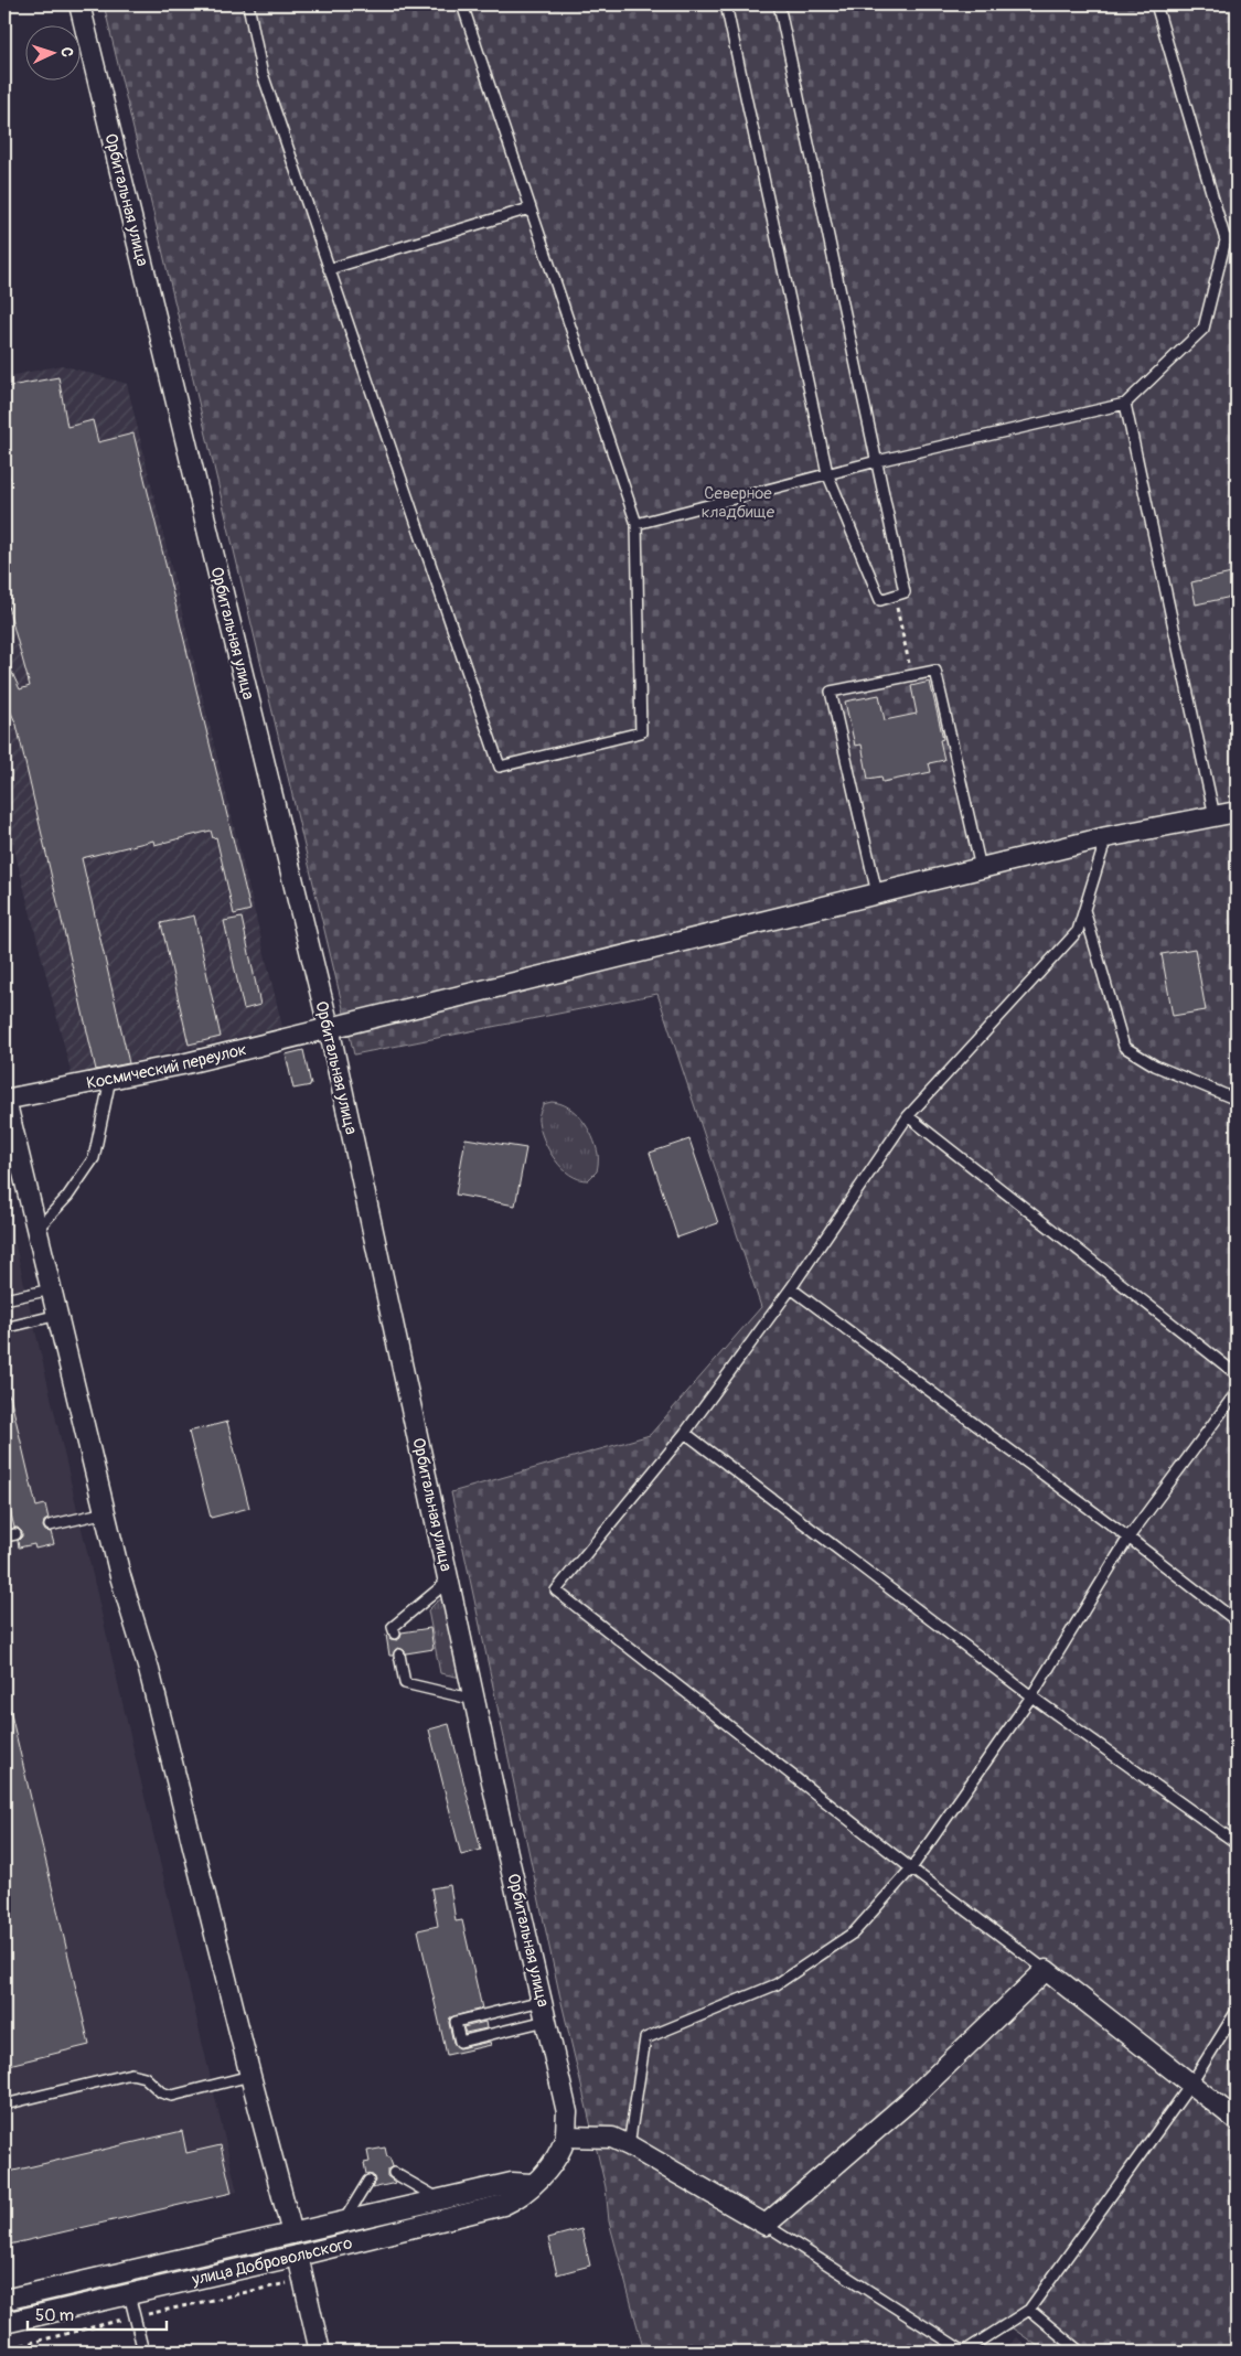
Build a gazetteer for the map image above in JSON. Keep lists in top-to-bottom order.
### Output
{
  "streets": {
    "street": ["Орбитальная улица", "Космический переулок", "улица Добровольского"]
  },
  "crossings": [
    ["Орбитальная улица", "Космический переулок"],
    ["Орбитальная улица", "улица Добровольского"]
  ],
  "parks": ["Северное кладбище"],
  "scale_bar": "50 m",
  "north": "right"
}
